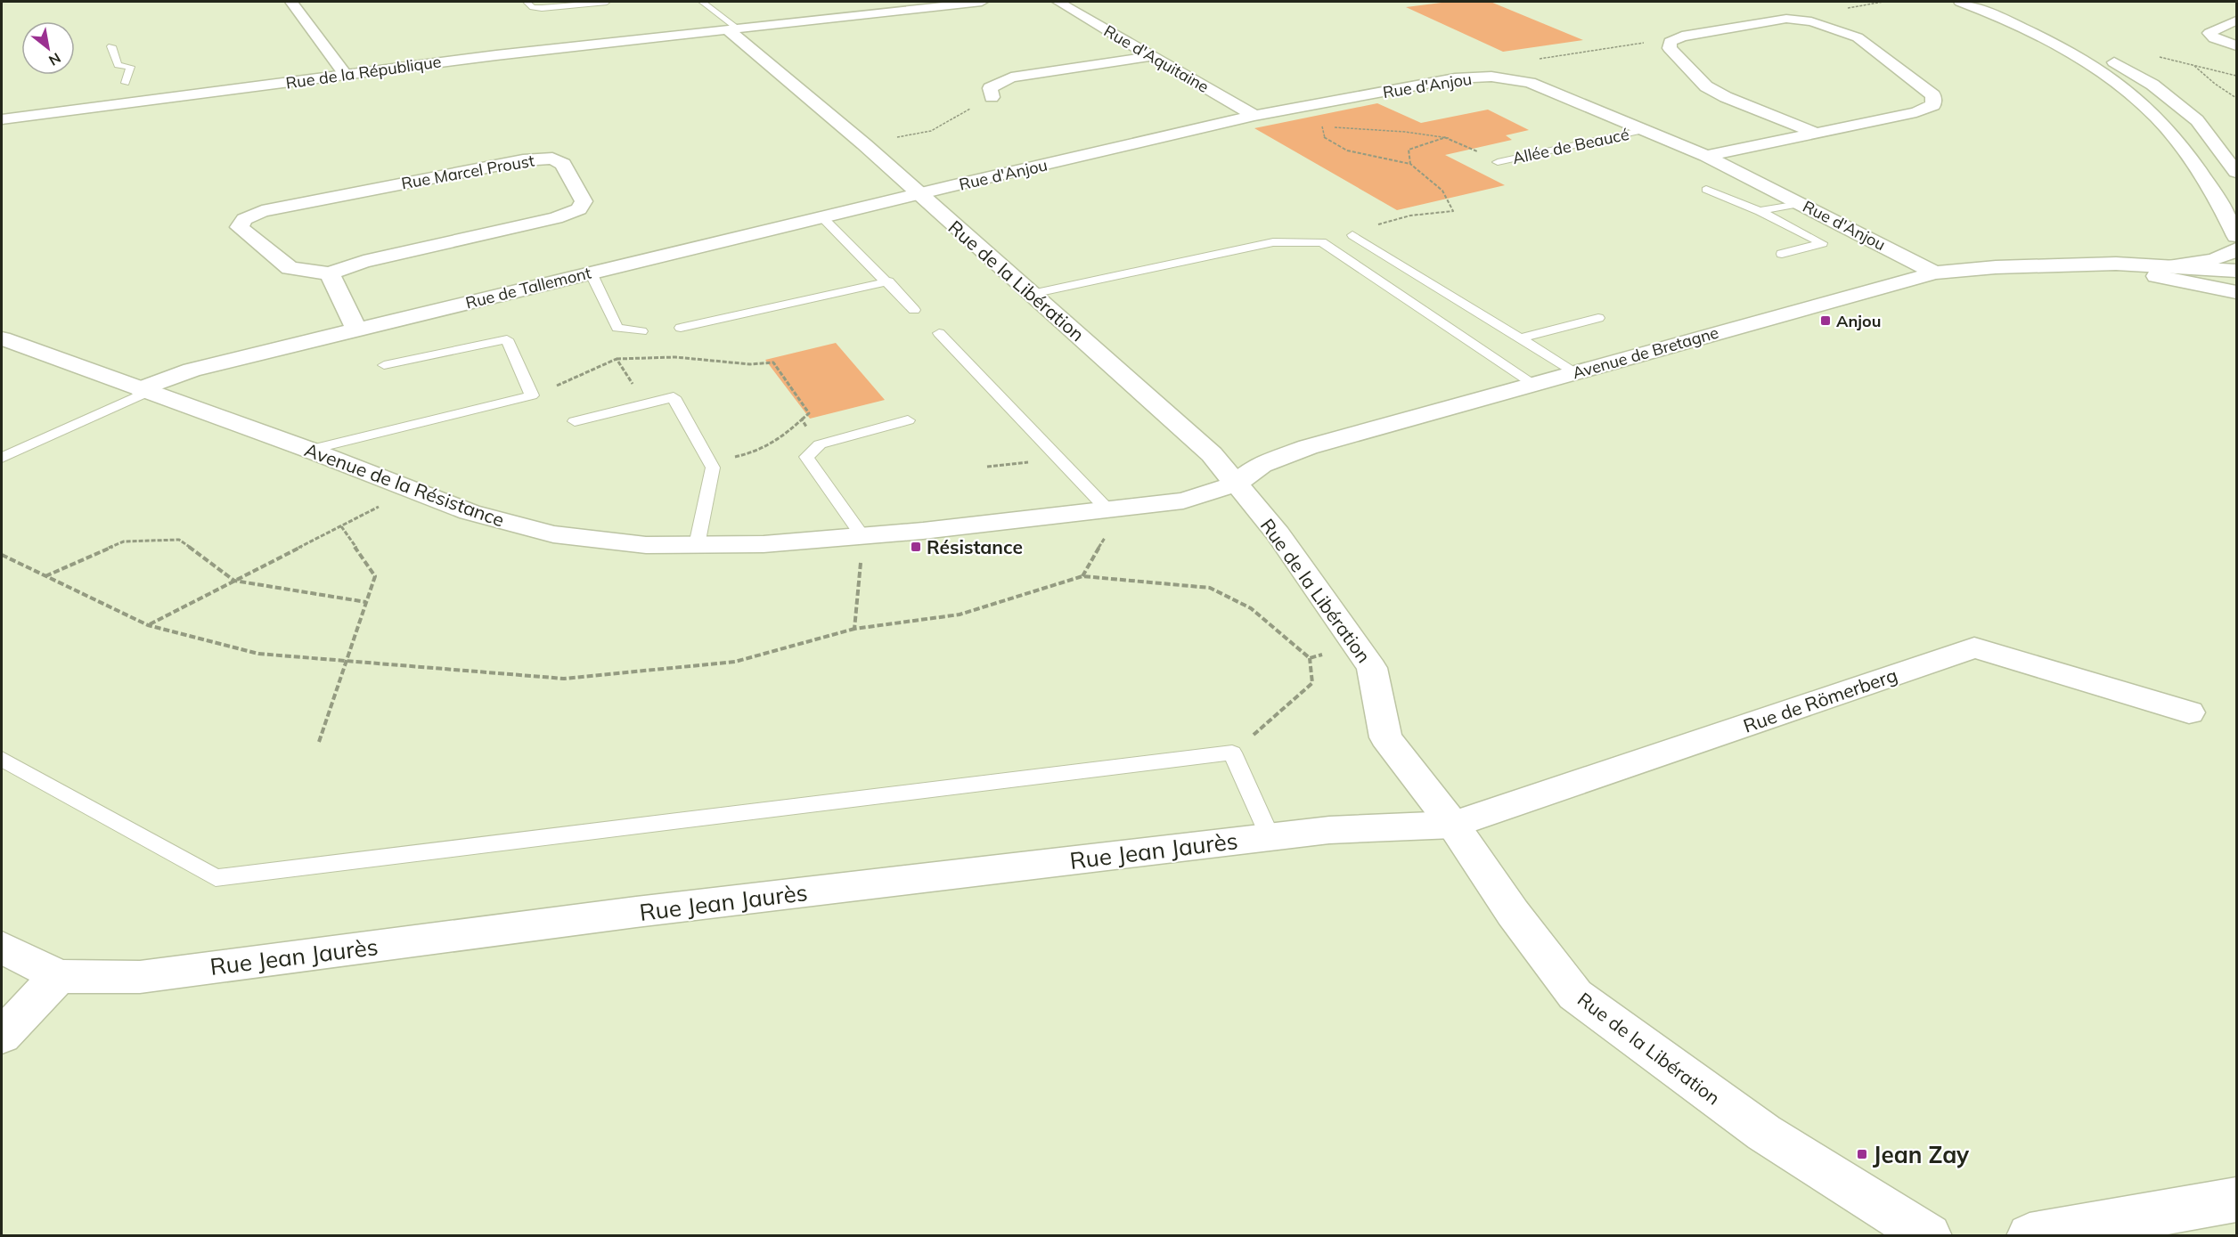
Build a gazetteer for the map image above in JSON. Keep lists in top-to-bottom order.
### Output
{
  "streets": {
    "street": [
      "Rue d'Aquitaine",
      "Rue de la République",
      "Rue d'Anjou",
      "Rue Marcel Proust",
      "Rue de la Libération",
      "Rue de Tallemont",
      "Avenue de Bretagne",
      "Avenue de la Résistance",
      "Rue de Römerberg",
      "Rue Jean Jaurès"
    ],
    "lane": ["Allée de Beaucé"]
  },
  "crossings": [
    ["Rue d'Aquitaine", "Rue d'Anjou"],
    ["Rue de la République", "Rue de la Libération"],
    ["Rue d'Anjou", "Allée de Beaucé"],
    ["Rue d'Anjou", "Rue de la Libération"],
    ["Rue d'Anjou", "Rue de Tallemont"],
    ["Rue d'Anjou", "Avenue de Bretagne"],
    ["Rue de la Libération", "Rue de Tallemont"],
    ["Rue de la Libération", "Avenue de Bretagne"],
    ["Rue de la Libération", "Avenue de la Résistance"],
    ["Rue de la Libération", "Rue de Römerberg"],
    ["Rue de la Libération", "Rue Jean Jaurès"],
    ["Rue de Tallemont", "Avenue de la Résistance"],
    ["Avenue de Bretagne", "Avenue de la Résistance"],
    ["Rue de Römerberg", "Rue Jean Jaurès"]
  ],
  "places": {
    "transit": ["Anjou", "Résistance", "Jean Zay"]
  },
  "north": "bottom right"
}
